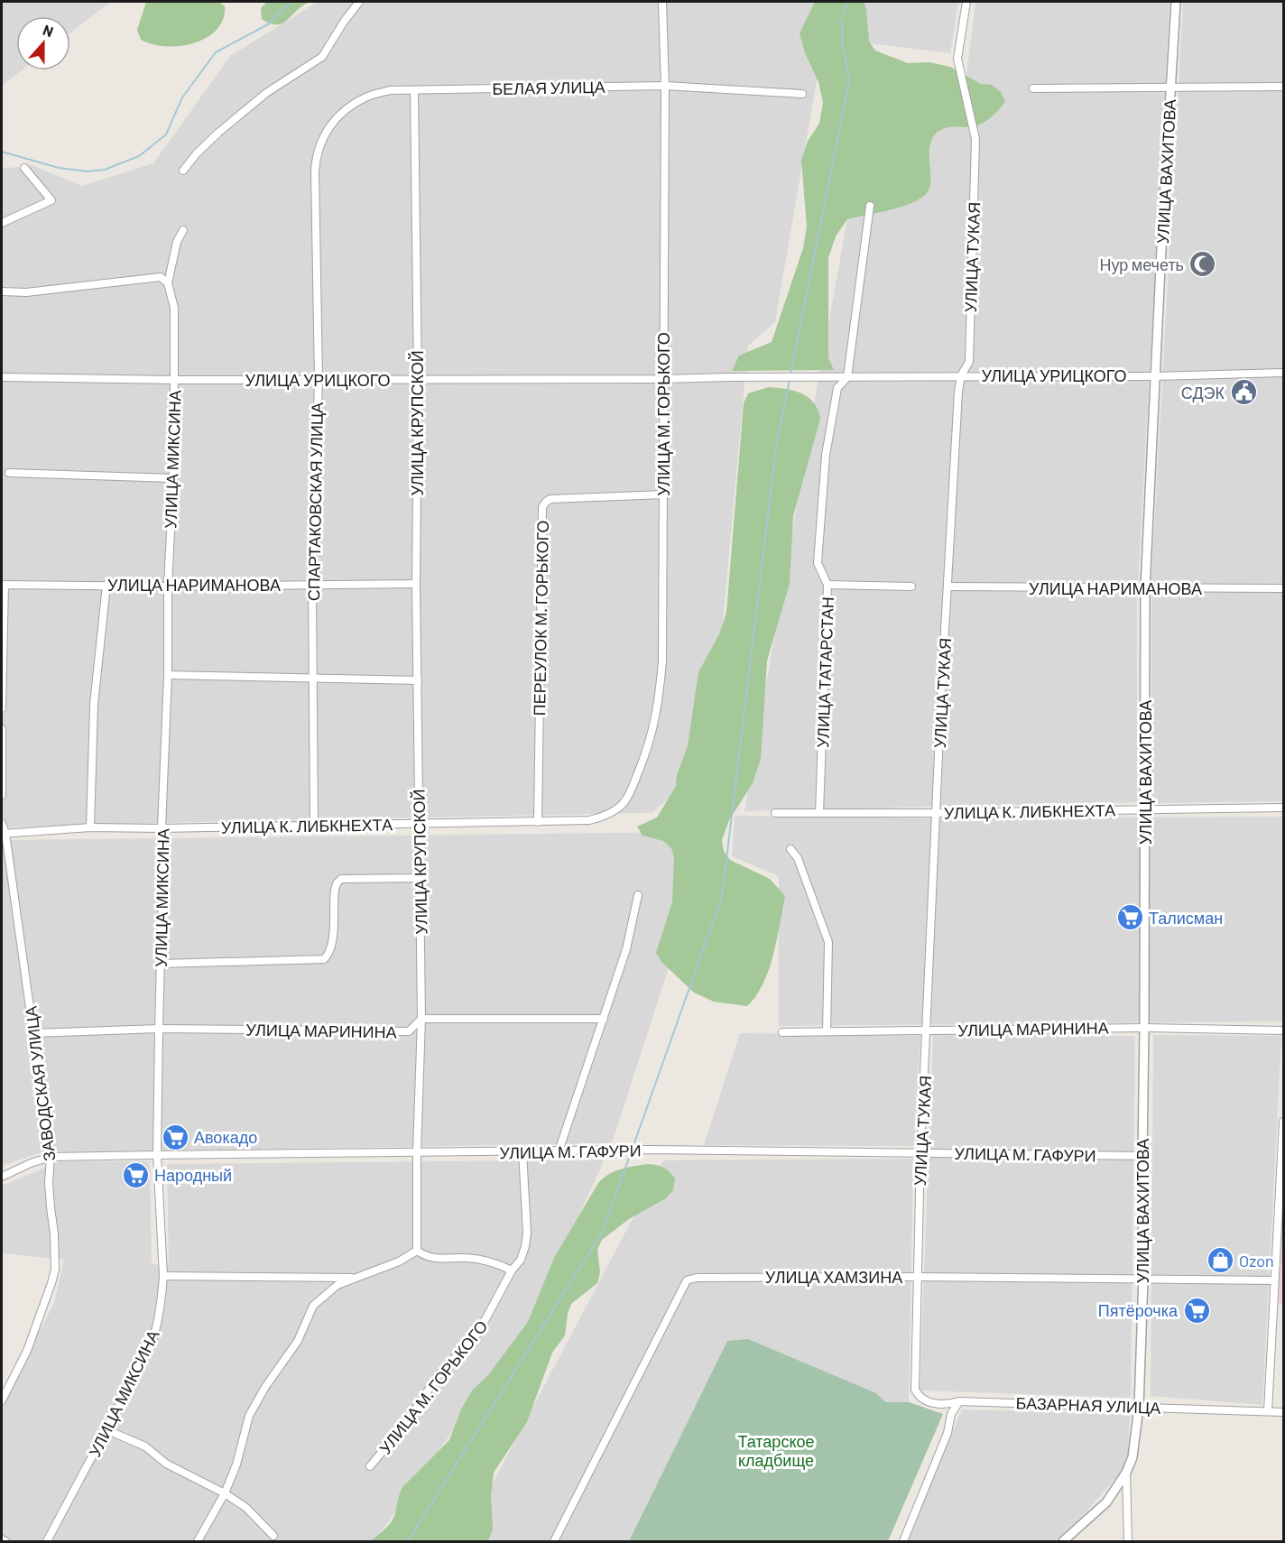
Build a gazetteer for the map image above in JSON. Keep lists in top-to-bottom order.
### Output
{
  "streets": {
    "street": [
      "БЕЛАЯ УЛИЦА",
      "УЛИЦА ВАХИТОВА",
      "УЛИЦА ТУКАЯ",
      "УЛИЦА УРИЦКОГО",
      "УЛИЦА М. ГОРЬКОГО",
      "УЛИЦА КРУПСКОЙ",
      "УЛИЦА МИКСИНА",
      "СПАРТАКОВСКАЯ УЛИЦА",
      "УЛИЦА НАРИМАНОВА",
      "ПЕРЕУЛОК М. ГОРЬКОГО",
      "УЛИЦА ТАТАРСТАН",
      "УЛИЦА К. ЛИБКНЕХТА",
      "УЛИЦА МАРИНИНА",
      "ЗАВОДСКАЯ УЛИЦА",
      "УЛИЦА М. ГАФУРИ",
      "УЛИЦА ХАМЗИНА",
      "БАЗАРНАЯ УЛИЦА"
    ]
  },
  "crossings": [
    ["БЕЛАЯ УЛИЦА", "УЛИЦА М. ГОРЬКОГО"],
    ["БЕЛАЯ УЛИЦА", "УЛИЦА КРУПСКОЙ"],
    ["БЕЛАЯ УЛИЦА", "СПАРТАКОВСКАЯ УЛИЦА"],
    ["УЛИЦА ВАХИТОВА", "УЛИЦА УРИЦКОГО"],
    ["УЛИЦА ВАХИТОВА", "УЛИЦА НАРИМАНОВА"],
    ["УЛИЦА ВАХИТОВА", "УЛИЦА К. ЛИБКНЕХТА"],
    ["УЛИЦА ВАХИТОВА", "УЛИЦА МАРИНИНА"],
    ["УЛИЦА ВАХИТОВА", "УЛИЦА М. ГАФУРИ"],
    ["УЛИЦА ВАХИТОВА", "УЛИЦА ХАМЗИНА"],
    ["УЛИЦА ВАХИТОВА", "БАЗАРНАЯ УЛИЦА"],
    ["УЛИЦА ТУКАЯ", "УЛИЦА УРИЦКОГО"],
    ["УЛИЦА ТУКАЯ", "УЛИЦА НАРИМАНОВА"],
    ["УЛИЦА ТУКАЯ", "УЛИЦА К. ЛИБКНЕХТА"],
    ["УЛИЦА ТУКАЯ", "УЛИЦА МАРИНИНА"],
    ["УЛИЦА ТУКАЯ", "УЛИЦА М. ГАФУРИ"],
    ["УЛИЦА ТУКАЯ", "УЛИЦА ХАМЗИНА"],
    ["УЛИЦА ТУКАЯ", "БАЗАРНАЯ УЛИЦА"],
    ["УЛИЦА УРИЦКОГО", "УЛИЦА М. ГОРЬКОГО"],
    ["УЛИЦА УРИЦКОГО", "УЛИЦА КРУПСКОЙ"],
    ["УЛИЦА УРИЦКОГО", "УЛИЦА МИКСИНА"],
    ["УЛИЦА УРИЦКОГО", "СПАРТАКОВСКАЯ УЛИЦА"],
    ["УЛИЦА УРИЦКОГО", "УЛИЦА ТАТАРСТАН"],
    ["УЛИЦА М. ГОРЬКОГО", "ПЕРЕУЛОК М. ГОРЬКОГО"],
    ["УЛИЦА М. ГОРЬКОГО", "УЛИЦА К. ЛИБКНЕХТА"],
    ["УЛИЦА М. ГОРЬКОГО", "УЛИЦА М. ГАФУРИ"],
    ["УЛИЦА КРУПСКОЙ", "УЛИЦА НАРИМАНОВА"],
    ["УЛИЦА КРУПСКОЙ", "УЛИЦА К. ЛИБКНЕХТА"],
    ["УЛИЦА КРУПСКОЙ", "УЛИЦА МАРИНИНА"],
    ["УЛИЦА КРУПСКОЙ", "УЛИЦА М. ГАФУРИ"],
    ["УЛИЦА МИКСИНА", "УЛИЦА НАРИМАНОВА"],
    ["УЛИЦА МИКСИНА", "УЛИЦА К. ЛИБКНЕХТА"],
    ["УЛИЦА МИКСИНА", "УЛИЦА МАРИНИНА"],
    ["УЛИЦА МИКСИНА", "УЛИЦА М. ГАФУРИ"],
    ["СПАРТАКОВСКАЯ УЛИЦА", "УЛИЦА НАРИМАНОВА"],
    ["СПАРТАКОВСКАЯ УЛИЦА", "УЛИЦА К. ЛИБКНЕХТА"],
    ["ПЕРЕУЛОК М. ГОРЬКОГО", "УЛИЦА К. ЛИБКНЕХТА"],
    ["УЛИЦА ТАТАРСТАН", "УЛИЦА К. ЛИБКНЕХТА"],
    ["УЛИЦА К. ЛИБКНЕХТА", "ЗАВОДСКАЯ УЛИЦА"],
    ["УЛИЦА МАРИНИНА", "ЗАВОДСКАЯ УЛИЦА"],
    ["ЗАВОДСКАЯ УЛИЦА", "УЛИЦА М. ГАФУРИ"]
  ],
  "parks": ["Татарское кладбище"],
  "places": {
    "mosque": ["Нур мечеть"],
    "public building": ["СДЭК"],
    "supermarket": [
      "Талисман",
      "Авокадо",
      "Народный",
      "Пятёрочка"
    ],
    "shop": ["Ozon"]
  },
  "north": "top"
}
